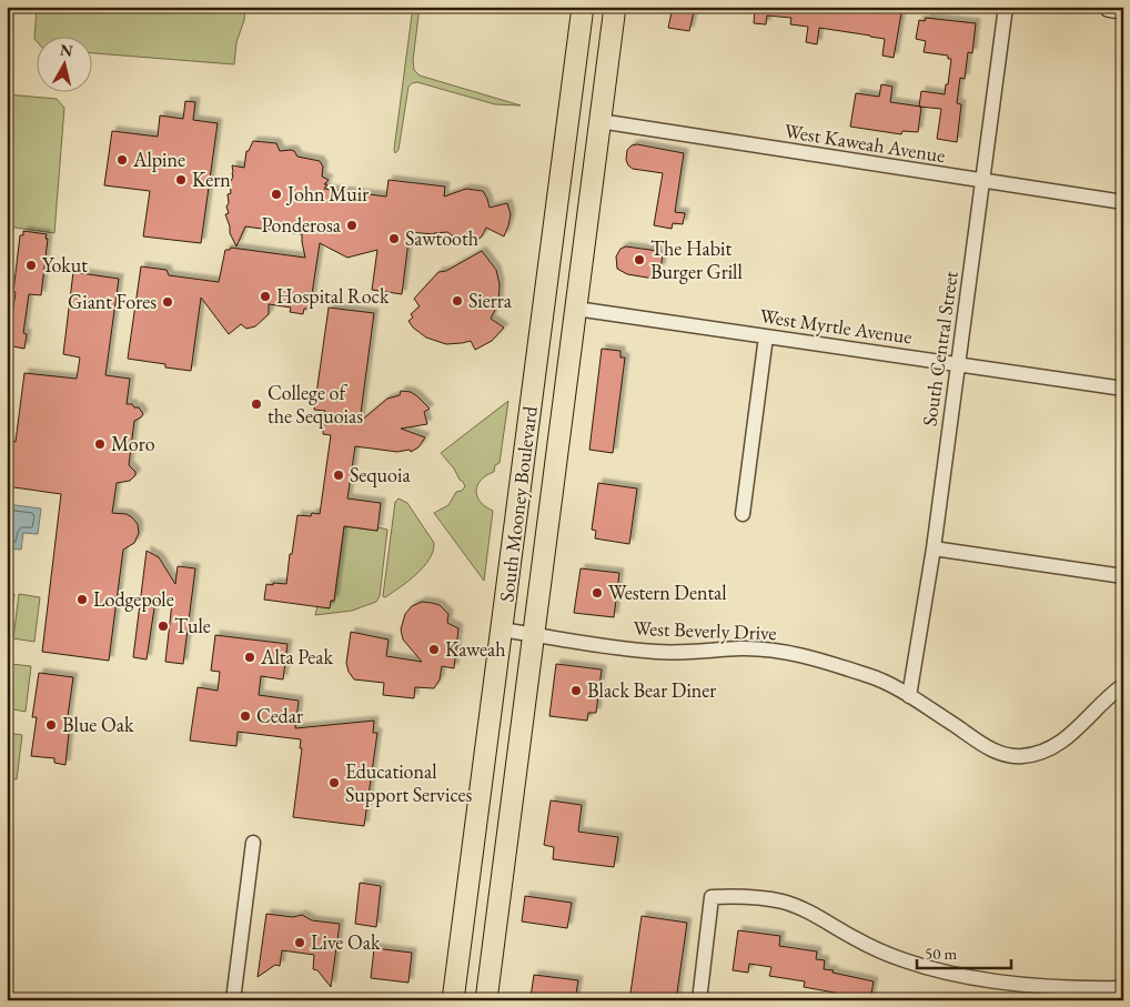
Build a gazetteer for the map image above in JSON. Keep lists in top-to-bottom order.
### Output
{
  "streets": {
    "main road": ["South Mooney Boulevard"],
    "street": [
      "West Kaweah Avenue",
      "West Myrtle Avenue",
      "South Central Street",
      "West Beverly Drive"
    ]
  },
  "crossings": [
    ["West Kaweah Avenue", "South Central Street"],
    ["West Kaweah Avenue", "South Mooney Boulevard"],
    ["West Myrtle Avenue", "South Central Street"],
    ["West Myrtle Avenue", "South Mooney Boulevard"],
    ["South Central Street", "West Beverly Drive"],
    ["South Mooney Boulevard", "West Beverly Drive"]
  ],
  "places": [
    "Alpine",
    "Kern",
    "John Muir",
    "Ponderosa",
    "Sawtooth",
    "The Habit Burger Grill",
    "Yokut",
    "Hospital Rock",
    "Sierra",
    "Giant Fores",
    "College of the Sequoias",
    "Moro",
    "Sequoia",
    "Western Dental",
    "Lodgepole",
    "Tule",
    "Kaweah",
    "Alta Peak",
    "Black Bear Diner",
    "Cedar",
    "Blue Oak",
    "Educational Support Services",
    "Live Oak"
  ],
  "scale_bar": "50 m",
  "north": "top"
}
